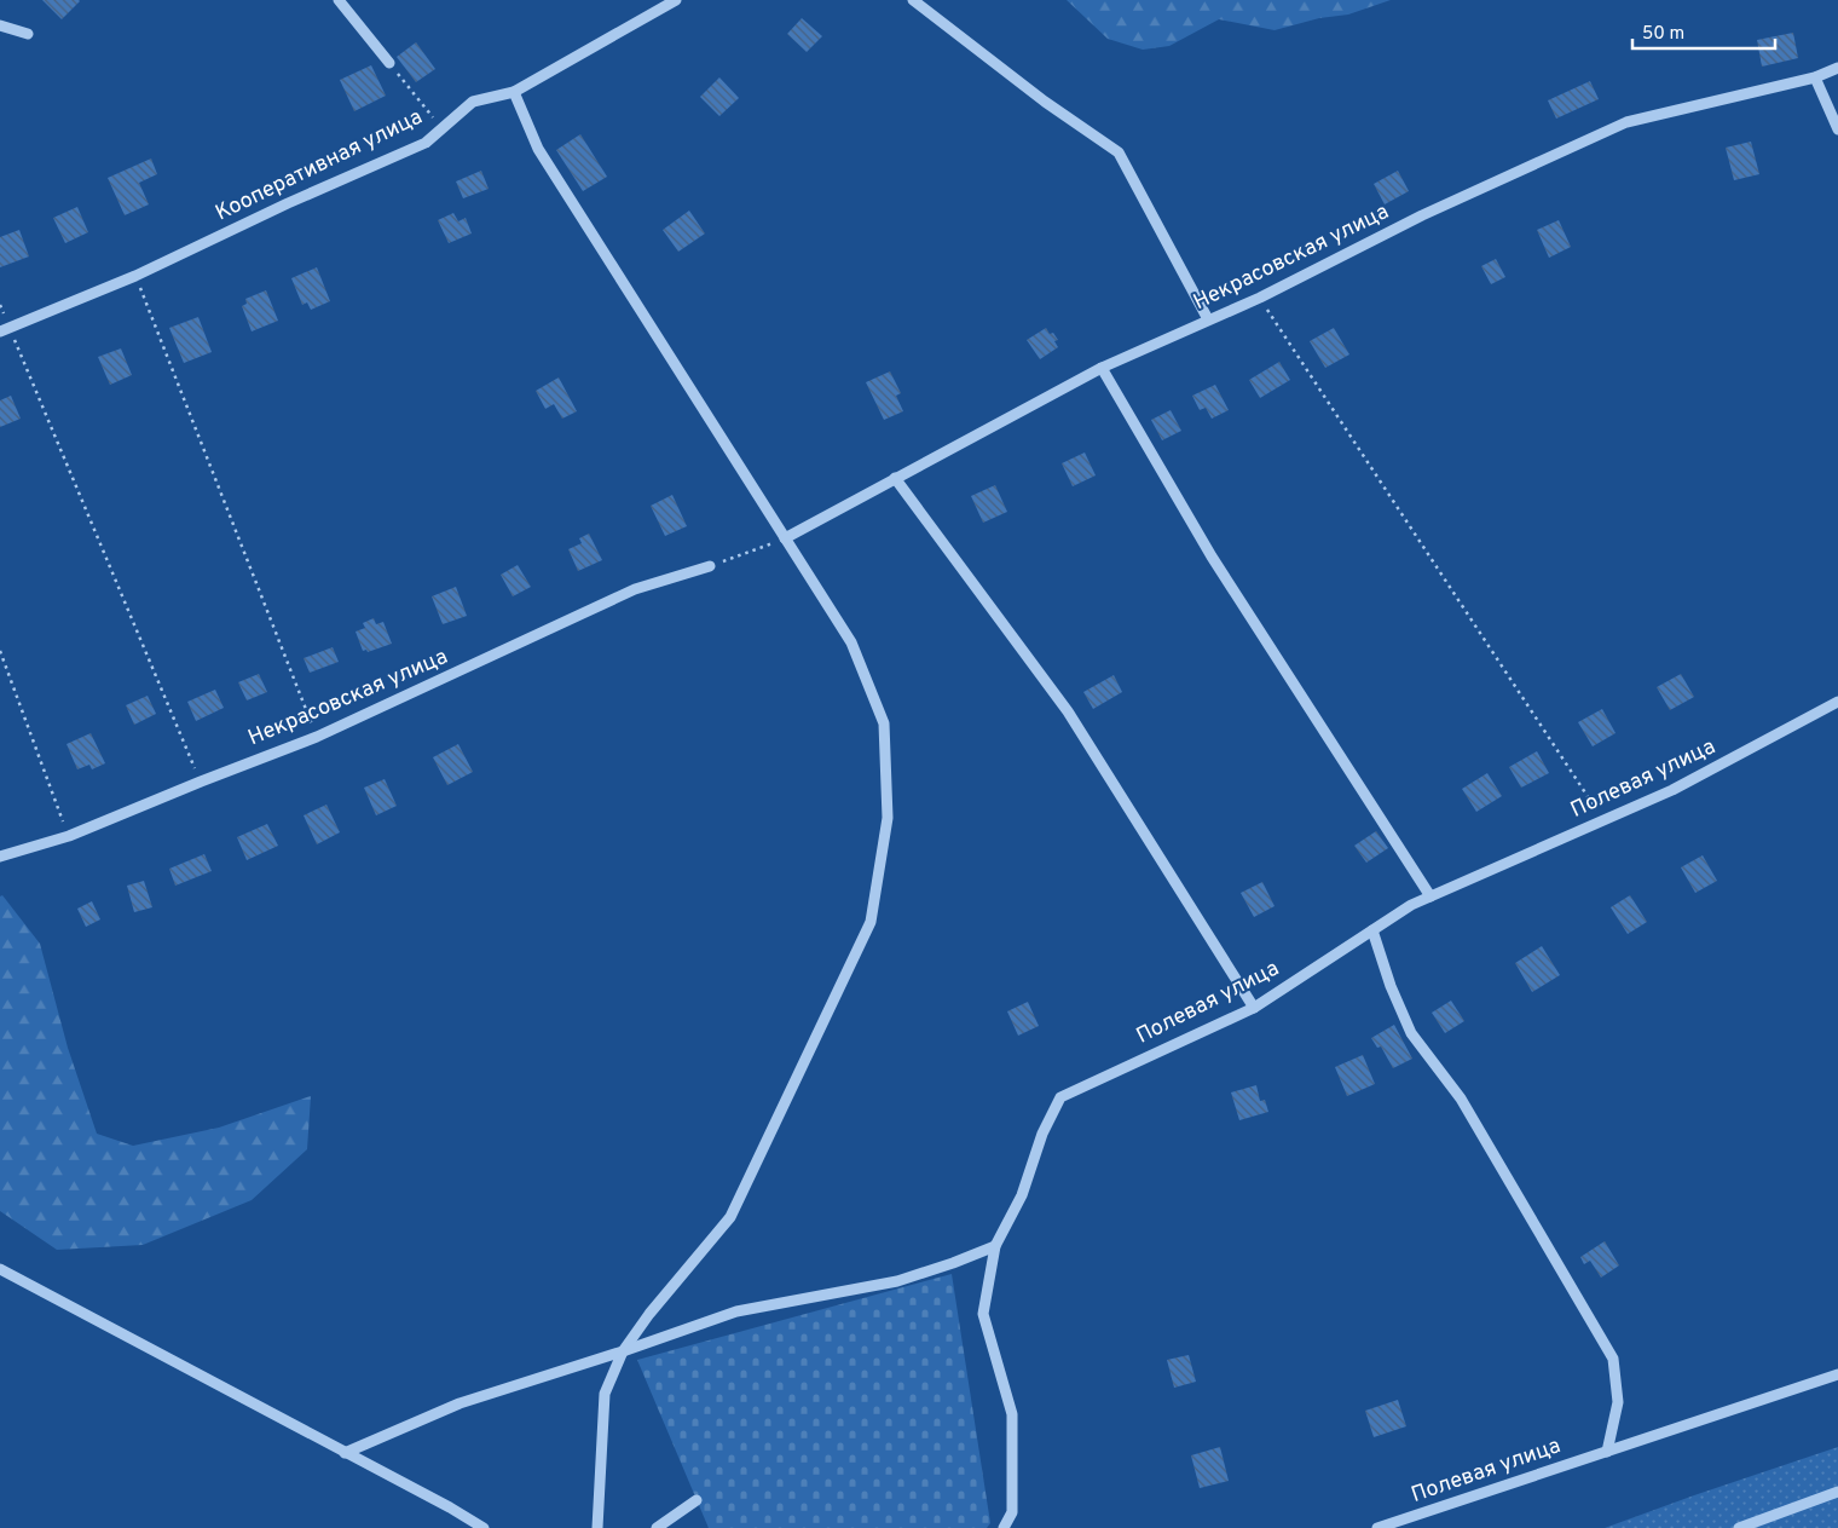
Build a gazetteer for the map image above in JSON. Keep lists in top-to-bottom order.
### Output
{
  "streets": {
    "street": ["Кооперативная улица", "Некрасовская улица", "Полевая улица"]
  },
  "scale_bar": "50 m"
}
